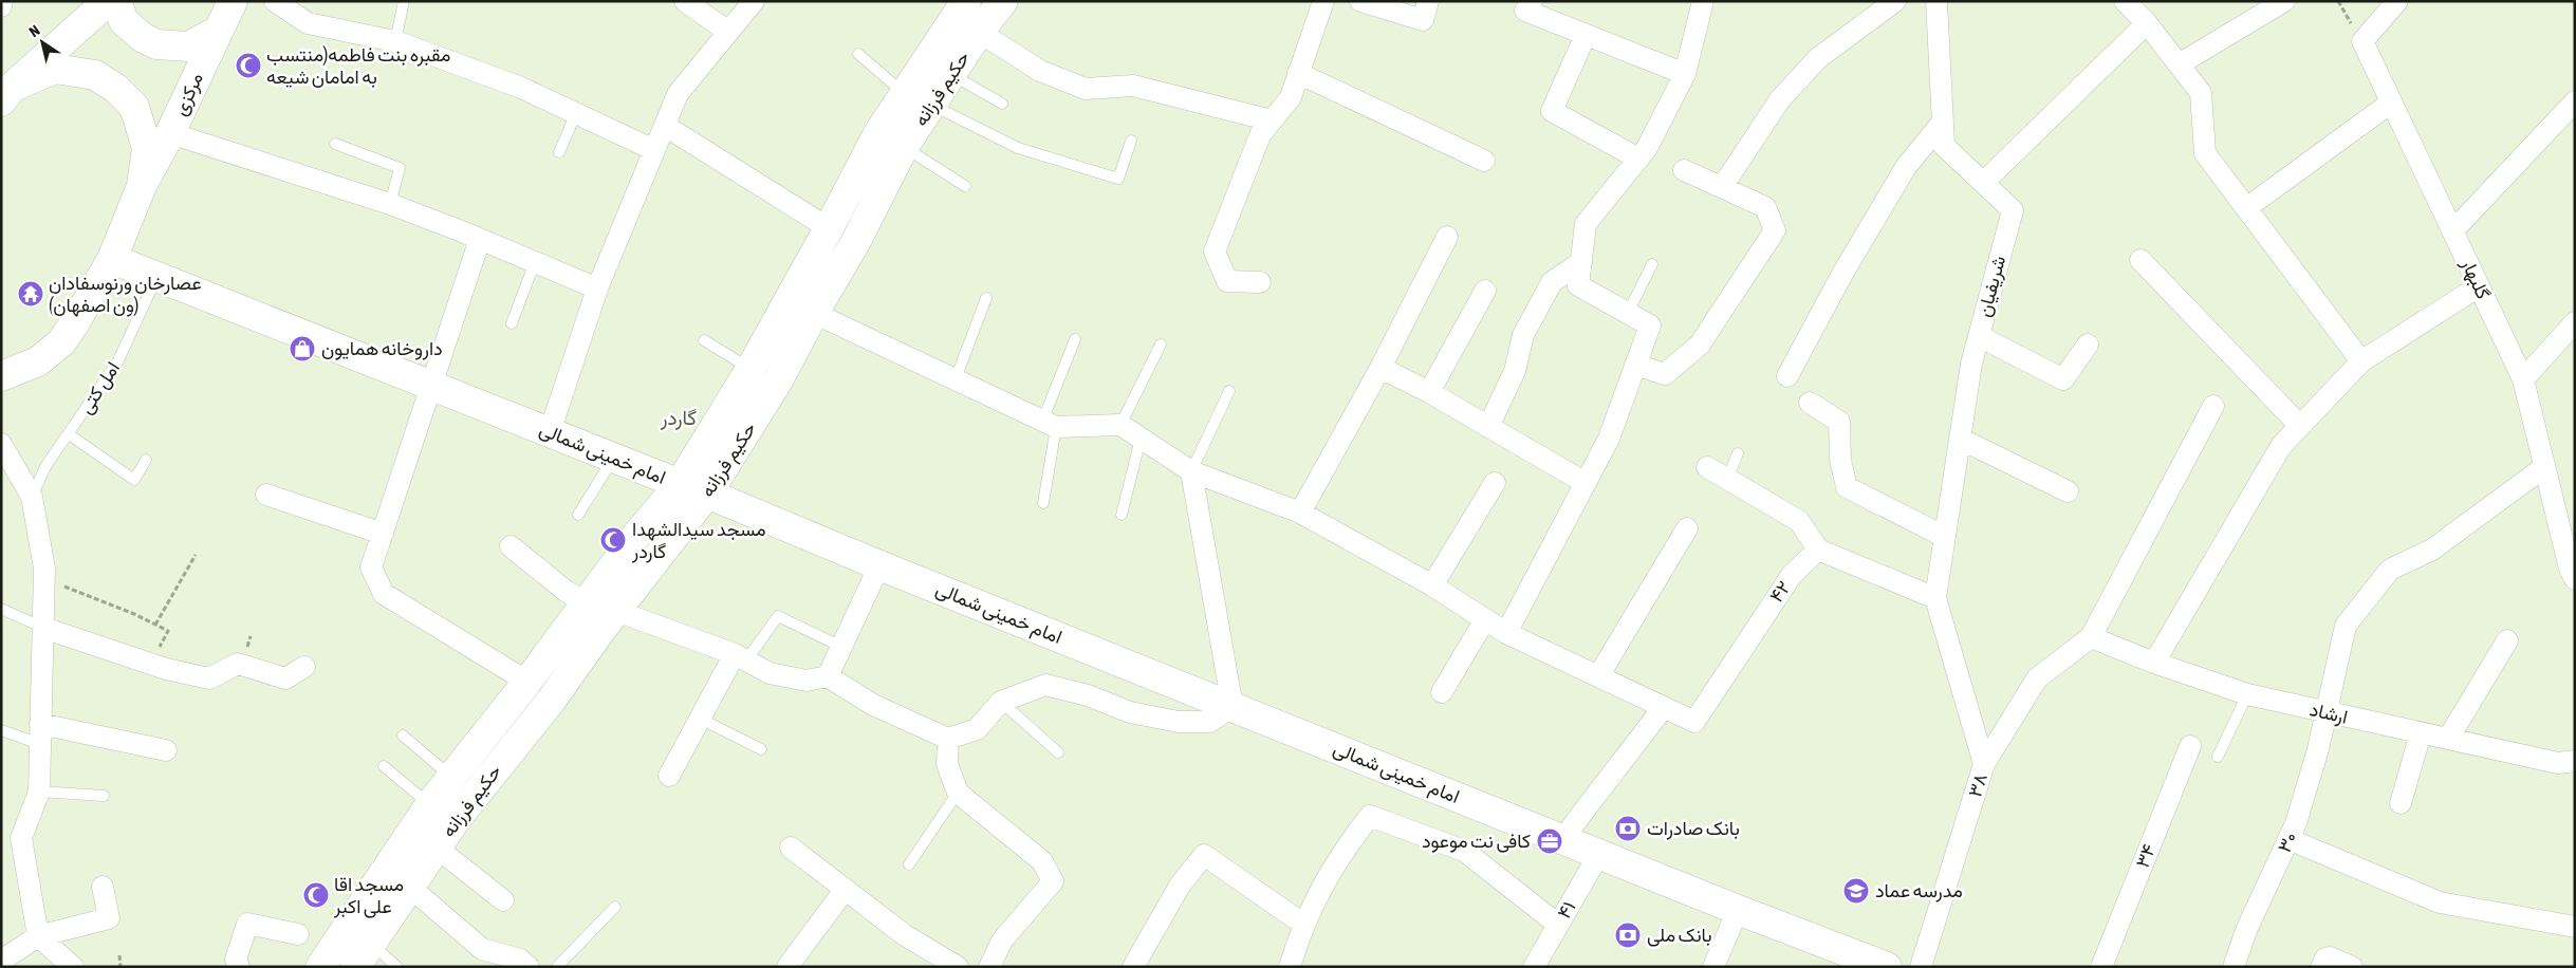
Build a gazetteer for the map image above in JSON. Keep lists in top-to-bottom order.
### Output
{
  "streets": {
    "main road": ["حکیم فرزانه", "مرکزی", "امام خمینی شمالی"],
    "street": [
      "گلبهار",
      "شریفیان",
      "۴۲",
      "ارشاد",
      "۳۸",
      "۳۰",
      "۳۴",
      "۴۱"
    ],
    "lane": ["امل کتی"]
  },
  "crossings": [
    ["حکیم فرزانه", "امام خمینی شمالی"],
    ["گلبهار", "۳۰"],
    ["امل کتی", "امام خمینی شمالی"],
    ["امام خمینی شمالی", "۴۱"],
    ["ارشاد", "۳۸"],
    ["ارشاد", "۳۰"]
  ],
  "districts": ["گاردر"],
  "places": {
    "mosque": ["مقبره بنت فاطمه(منتسب به امامان شیعه", "مسجد سیدالشهدا گاردر", "مسجد اقا علی اکبر"],
    "temple": ["عصارخان ورنوسفادان (ون اصفهان)"],
    "shop": ["داروخانه همایون"],
    "bank": ["بانک صادرات", "بانک ملی"],
    "office": ["کافی نت موعود"],
    "school or university": ["مدرسه عماد"]
  },
  "north": "top left"
}
